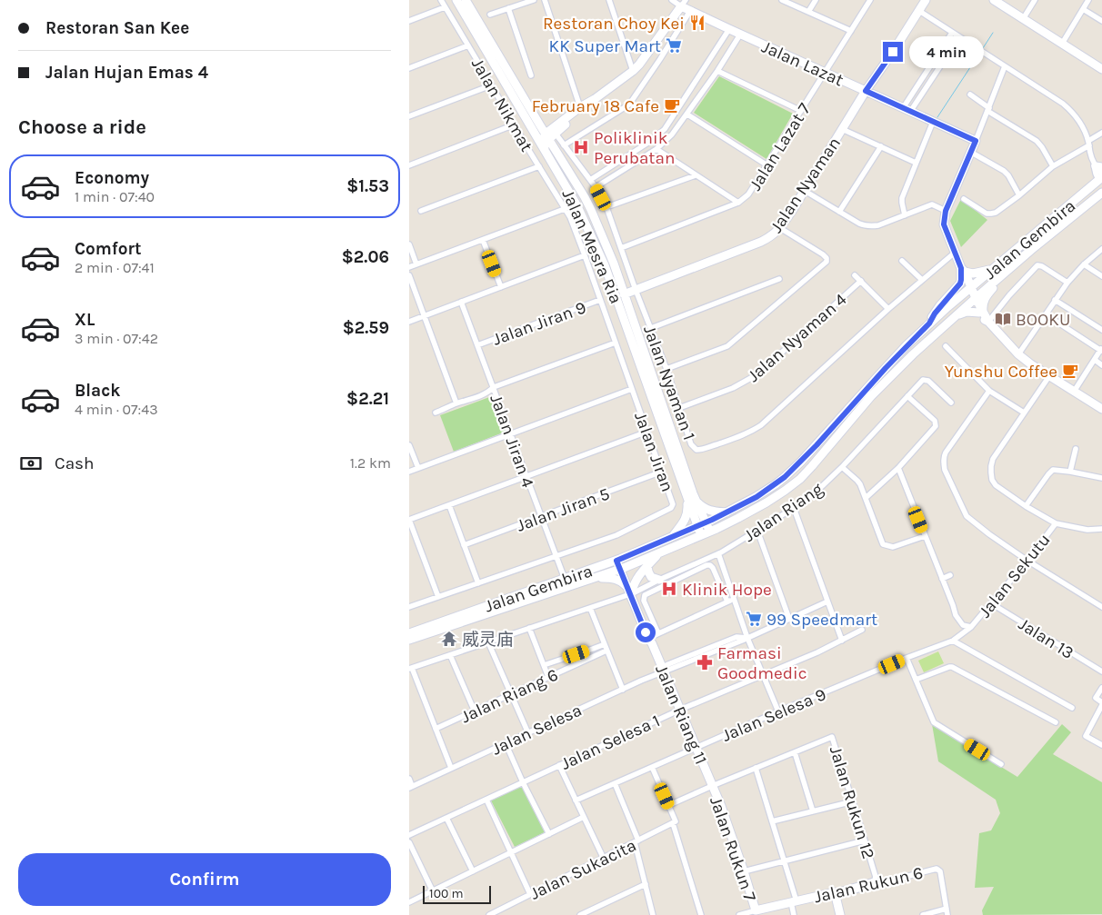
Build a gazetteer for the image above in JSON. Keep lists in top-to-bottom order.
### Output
{
  "streets": {
    "main road": [
      "Jalan Lazat",
      "Jalan Nyaman",
      "Jalan Gembira",
      "Jalan Mesra Ria",
      "Jalan Riang 11",
      "Jalan Rukun 7",
      "Jalan Rukun 6"
    ],
    "street": [
      "Jalan Nikmat",
      "Jalan Lazat 7",
      "Jalan Jiran 9",
      "Jalan Nyaman 4",
      "Jalan Nyaman 1",
      "Jalan Jiran 4",
      "Jalan Jiran",
      "Jalan Jiran 5",
      "Jalan Riang",
      "Jalan Sekutu",
      "Jalan 13",
      "Jalan Riang 6",
      "Jalan Selesa 9",
      "Jalan Selesa",
      "Jalan Selesa 1",
      "Jalan Rukun 12",
      "Jalan Sukacita"
    ]
  },
  "crossings": [
    ["Jalan Lazat", "Jalan Lazat 7"],
    ["Jalan Lazat", "Jalan Nyaman"],
    ["Jalan Nikmat", "Jalan Jiran"],
    ["Jalan Lazat 7", "Jalan Nyaman 1"],
    ["Jalan Nyaman", "Jalan Mesra Ria"],
    ["Jalan Nyaman", "Jalan Nyaman 1"],
    ["Jalan Gembira", "Jalan Mesra Ria"],
    ["Jalan Gembira", "Jalan Jiran 4"],
    ["Jalan Gembira", "Jalan Riang 11"],
    ["Jalan Mesra Ria", "Jalan Nyaman 1"],
    ["Jalan Jiran 9", "Jalan Jiran 4"],
    ["Jalan Jiran 9", "Jalan Jiran"],
    ["Jalan Nyaman 4", "Jalan Nyaman 1"],
    ["Jalan Jiran 4", "Jalan Jiran"],
    ["Jalan Jiran 4", "Jalan Jiran 5"],
    ["Jalan Jiran", "Jalan Jiran 5"],
    ["Jalan Riang", "Jalan Riang 11"],
    ["Jalan Sekutu", "Jalan 13"],
    ["Jalan Sekutu", "Jalan Selesa 9"],
    ["Jalan Riang 11", "Jalan Selesa 9"],
    ["Jalan Riang 11", "Jalan Selesa"],
    ["Jalan Riang 11", "Jalan Selesa 1"],
    ["Jalan Riang 11", "Jalan Rukun 7"],
    ["Jalan Rukun 12", "Jalan Rukun 6"],
    ["Jalan Rukun 7", "Jalan Rukun 6"]
  ],
  "places": {
    "restaurant": ["Restoran Choy Kei"],
    "supermarket": ["KK Super Mart", "99 Speedmart"],
    "cafe": ["February 18 Cafe", "Yunshu Coffee"],
    "hospital": ["Poliklinik Perubatan", "Klinik Hope"],
    "library": ["BOOKU"],
    "temple": ["威灵庙"],
    "pharmacy": ["Farmasi Goodmedic"]
  },
  "scale_bar": "100 m",
  "page": {
    "banner": ["Restoran San Kee", "Jalan Hujan Emas 4"],
    "bubble": "4 min",
    "heading": "Choose a ride",
    "list": [
      {
        "name": "Economy",
        "note": "1 min · 07:40",
        "value": "$1.53"
      },
      {
        "name": "Comfort",
        "note": "2 min · 07:41",
        "value": "$2.06"
      },
      {
        "name": "XL",
        "note": "3 min · 07:42",
        "value": "$2.59"
      },
      {
        "name": "Black",
        "note": "4 min · 07:43",
        "value": "$2.21"
      }
    ],
    "pay": ["Cash", "1.2 km"],
    "buttons": "Confirm",
    "scale": "100 m"
  }
}
